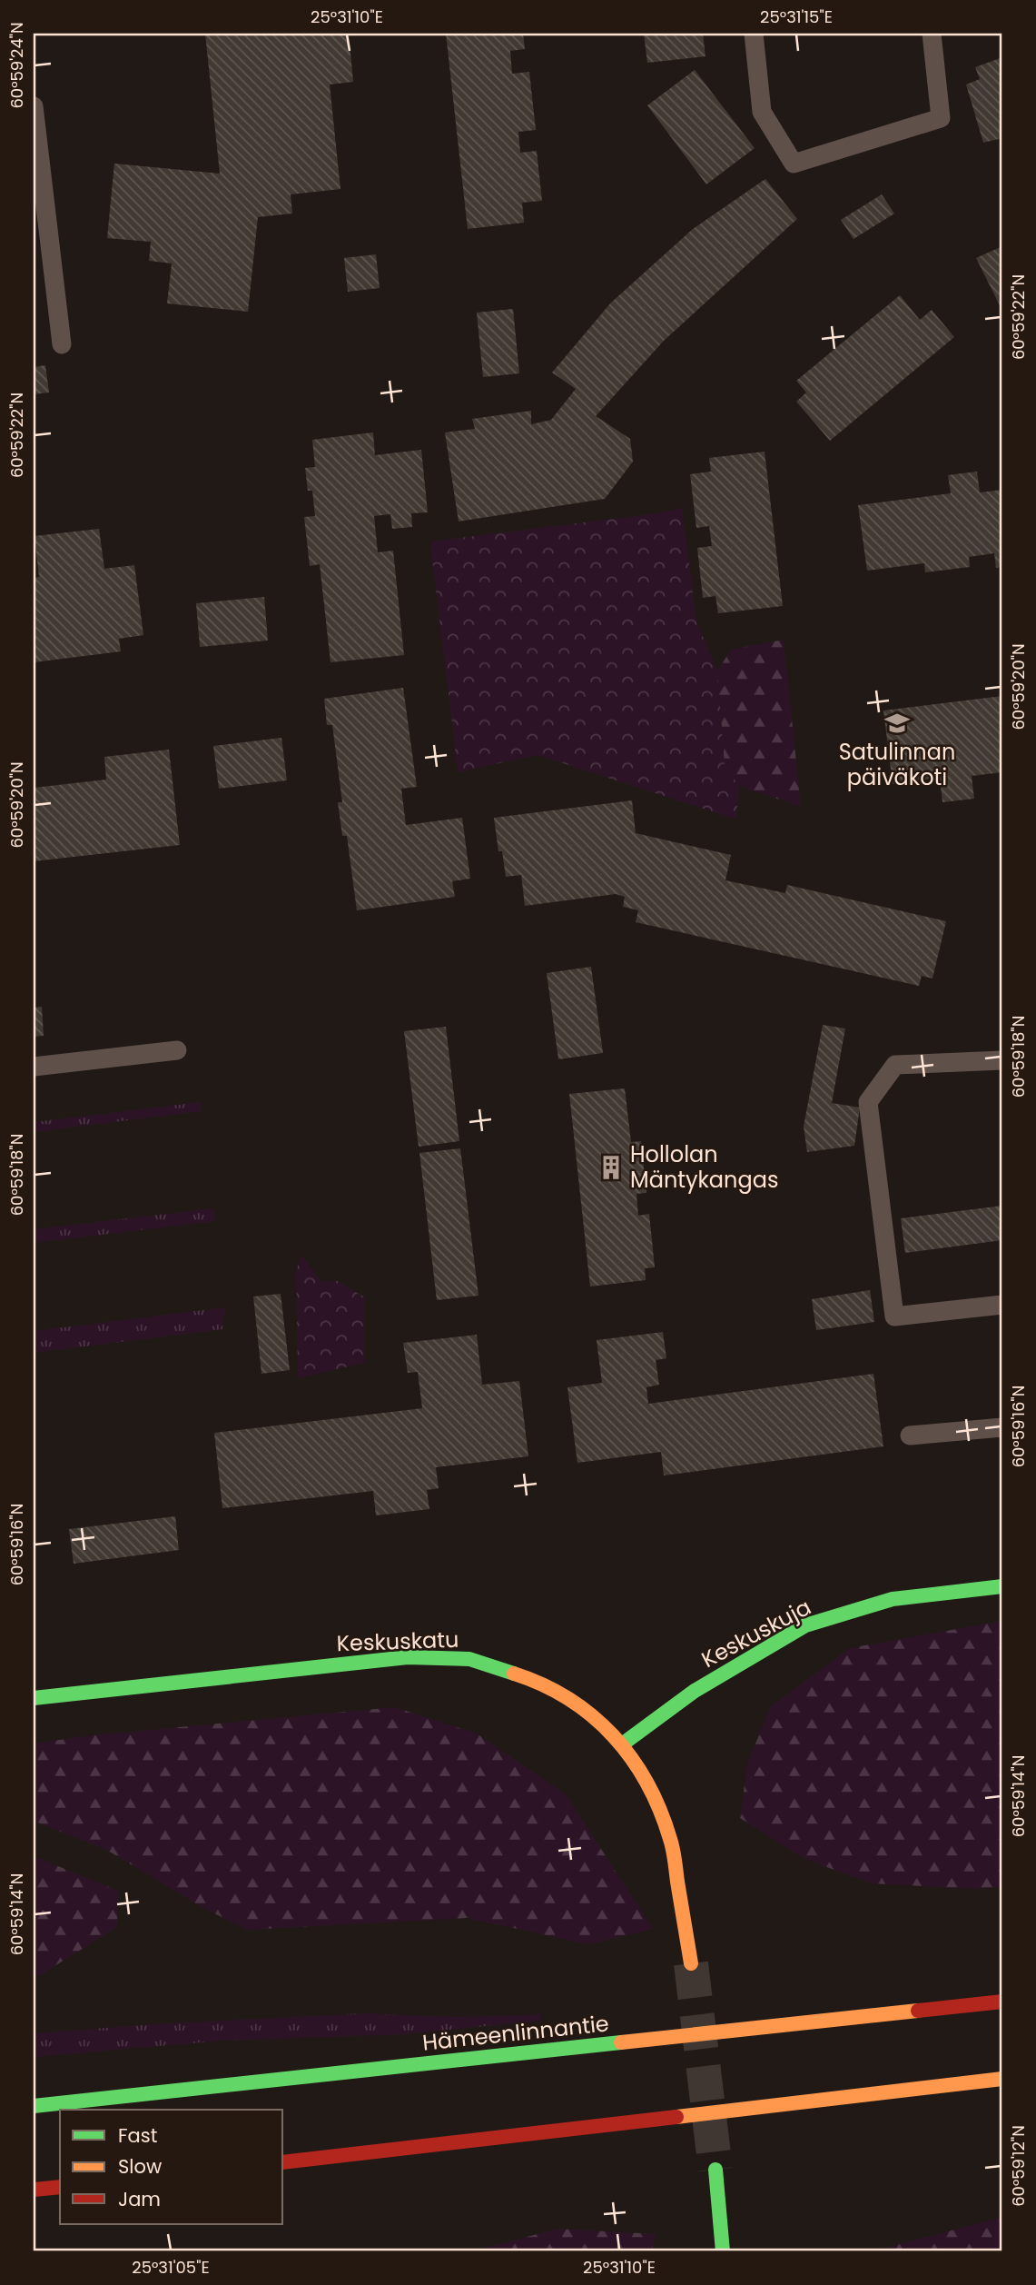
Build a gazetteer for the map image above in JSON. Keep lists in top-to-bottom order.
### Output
{
  "streets": {
    "main road": ["Keskuskuja", "Keskuskatu", "Hämeenlinnantie"]
  },
  "crossings": [
    ["Keskuskuja", "Keskuskatu"]
  ],
  "places": {
    "school or university": ["Satulinnan päiväkoti"],
    "building": ["Hollolan Mäntykangas"]
  },
  "legend": ["Fast", "Slow", "Jam"],
  "coordinates": [
    "25°31'10\"E",
    "25°31'15\"E",
    "60°59'24\"N",
    "60°59'22\"N",
    "60°59'20\"N",
    "60°59'18\"N",
    "60°59'16\"N",
    "60°59'14\"N",
    "60°59'12\"N",
    "25°31'05\"E"
  ]
}
